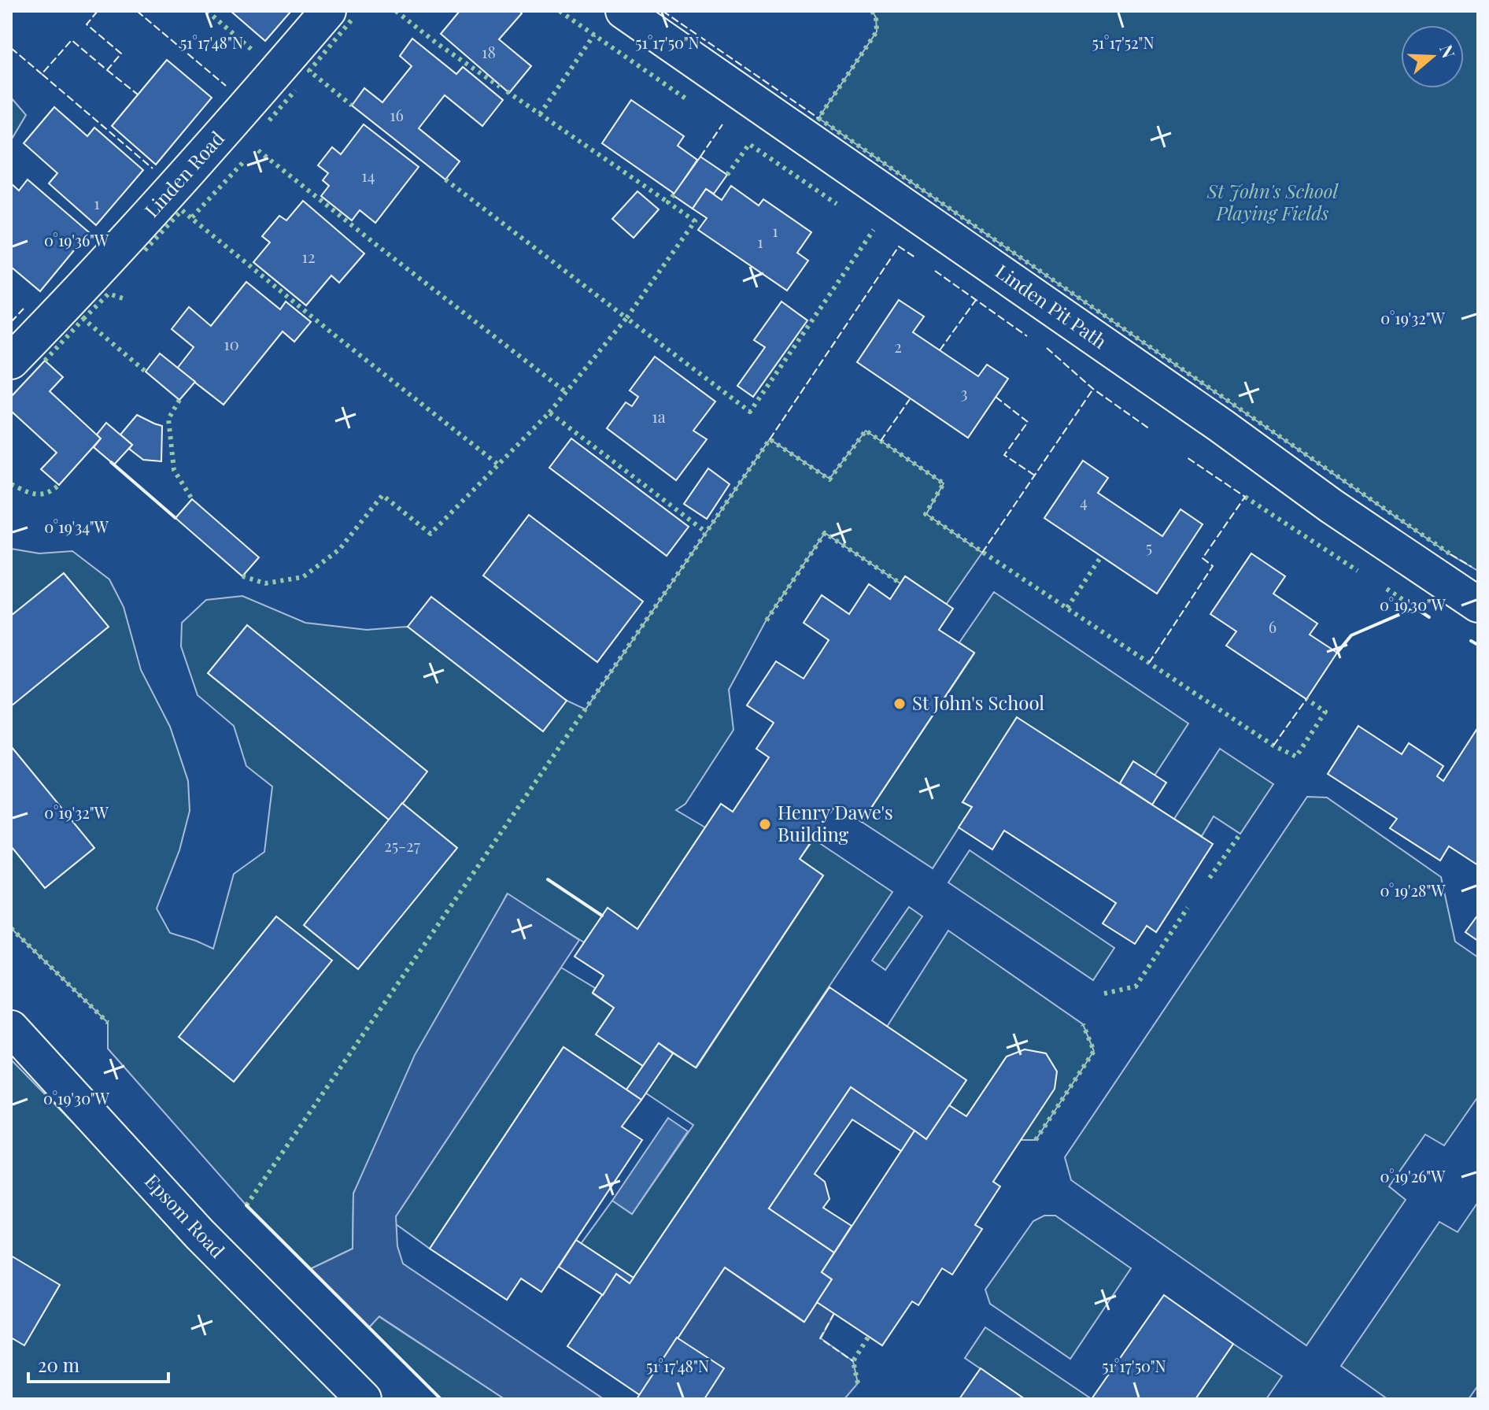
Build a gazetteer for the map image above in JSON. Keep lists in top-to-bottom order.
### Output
{
  "streets": {
    "street": ["Linden Road", "Linden Pit Path", "Epsom Road"]
  },
  "parks": ["St John's School Playing Fields"],
  "places": ["St John's School", "Henry Dawe's Building"],
  "house_numbers": [
    "18",
    "16",
    "14",
    "1",
    "1",
    "1",
    "12",
    "10",
    "2",
    "3",
    "1a",
    "4",
    "5",
    "6",
    "25-27"
  ],
  "scale_bar": "20 m",
  "north": "right",
  "coordinates": [
    "51°17'48\"N",
    "51°17'50\"N",
    "51°17'52\"N",
    "0°19'36\"W",
    "0°19'32\"W",
    "0°19'34\"W",
    "0°19'30\"W",
    "0°19'28\"W",
    "0°19'26\"W"
  ]
}
